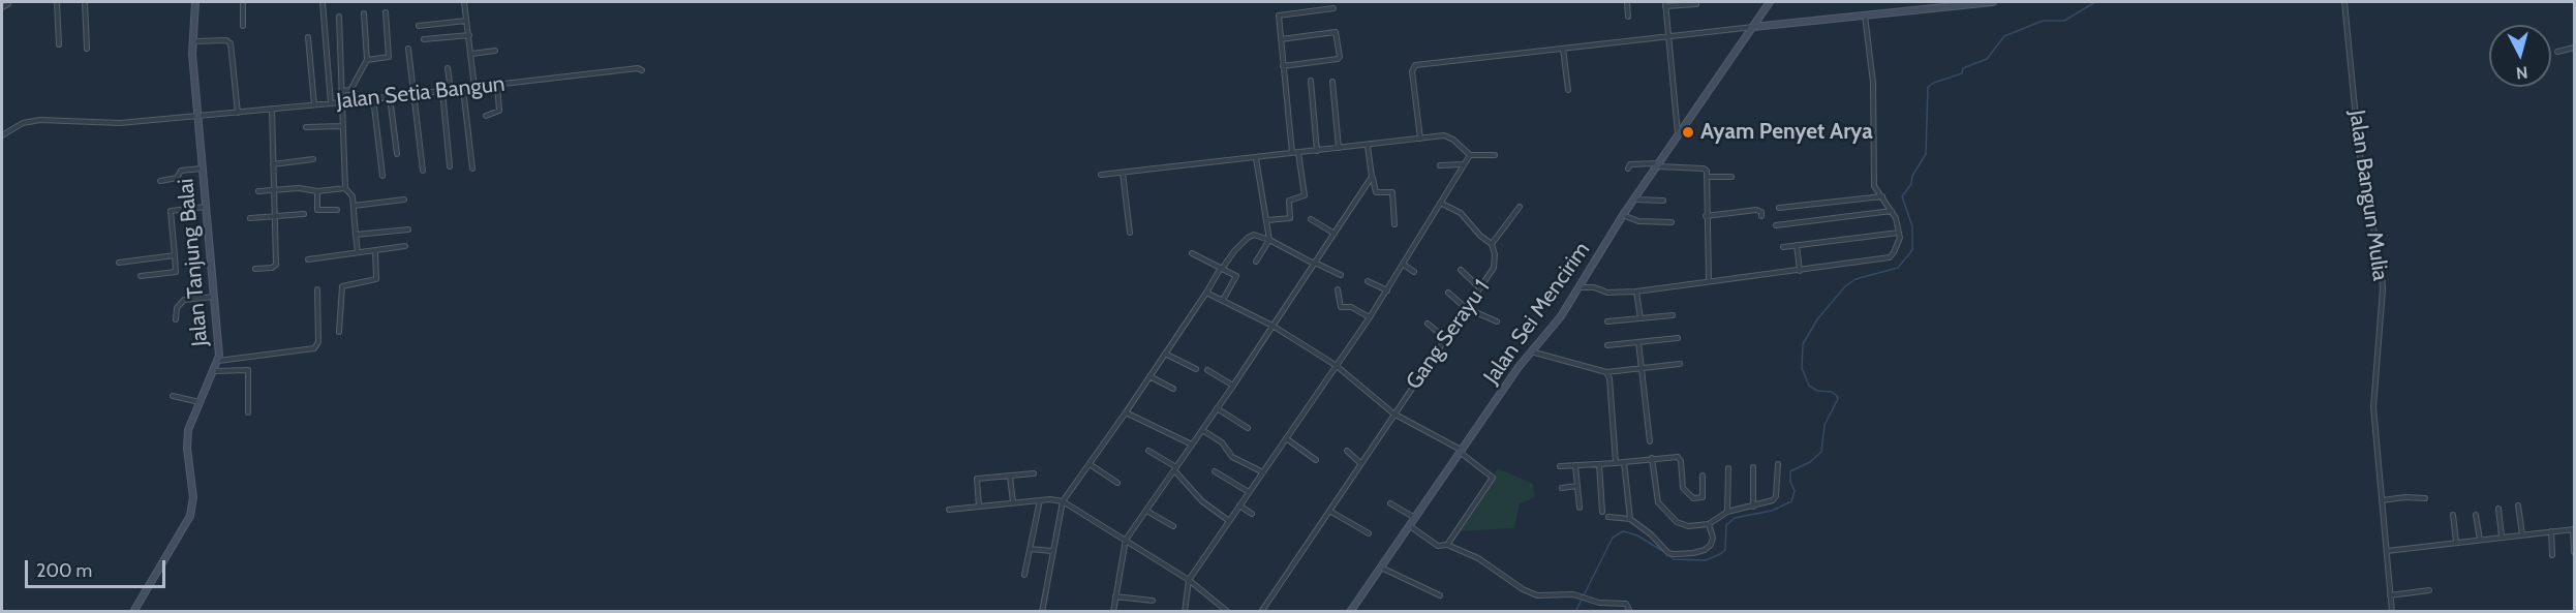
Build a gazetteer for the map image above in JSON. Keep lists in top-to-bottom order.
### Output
{
  "streets": {
    "street": [
      "Jalan Setia Bangun",
      "Jalan Bangun Mulia",
      "Jalan Tanjung Balai",
      "Jalan Sei Mencirim",
      "Gang Serayu 1"
    ]
  },
  "crossings": [
    ["Jalan Setia Bangun", "Jalan Tanjung Balai"]
  ],
  "places": ["Ayam Penyet Arya"],
  "scale_bar": "200 m",
  "north": "bottom"
}
